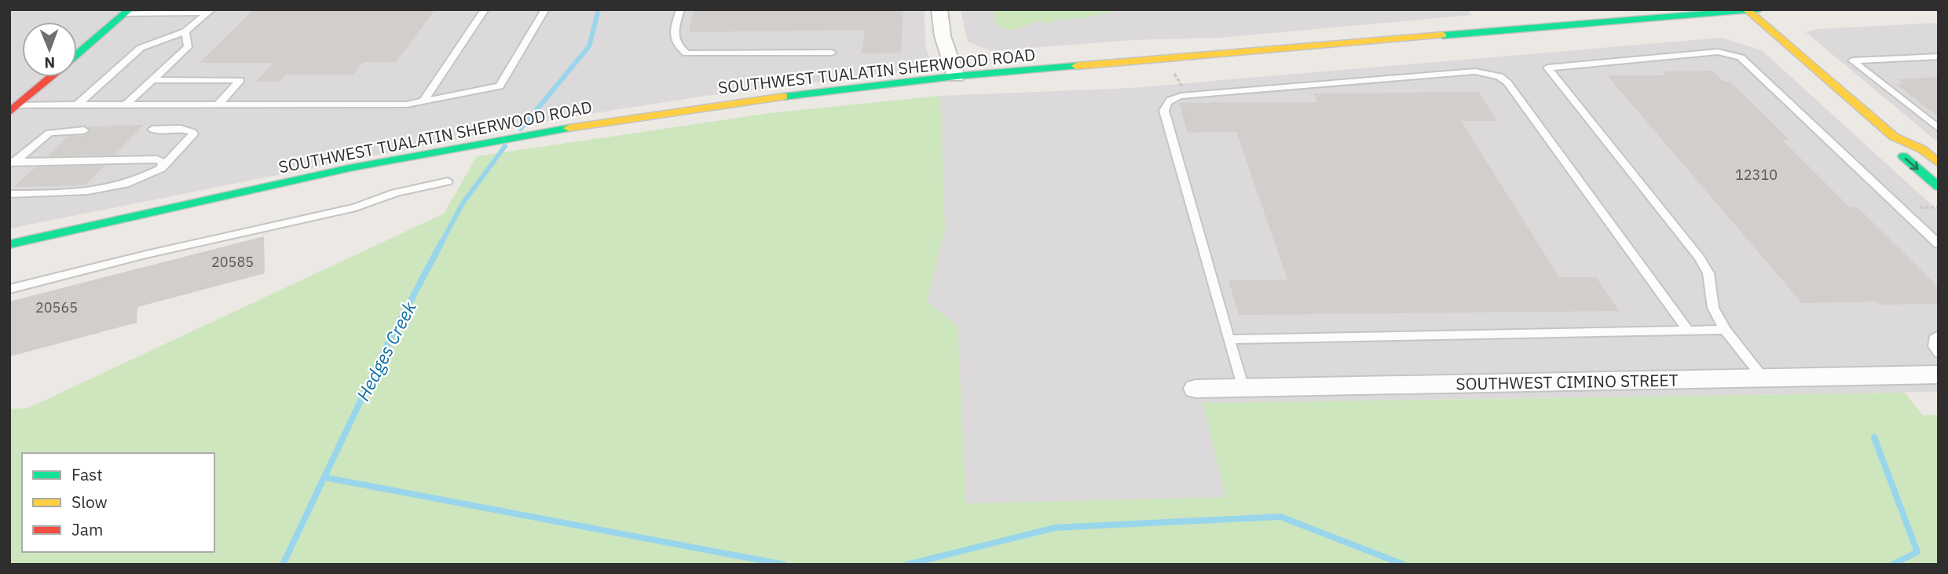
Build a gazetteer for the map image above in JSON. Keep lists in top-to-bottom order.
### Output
{
  "streets": {
    "main road": ["SOUTHWEST TUALATIN SHERWOOD ROAD"],
    "street": ["SOUTHWEST CIMINO STREET"]
  },
  "water": ["Hedges Creek"],
  "house_numbers": ["12310", "20585", "20565"],
  "legend": ["Fast", "Slow", "Jam"],
  "north": "bottom"
}
